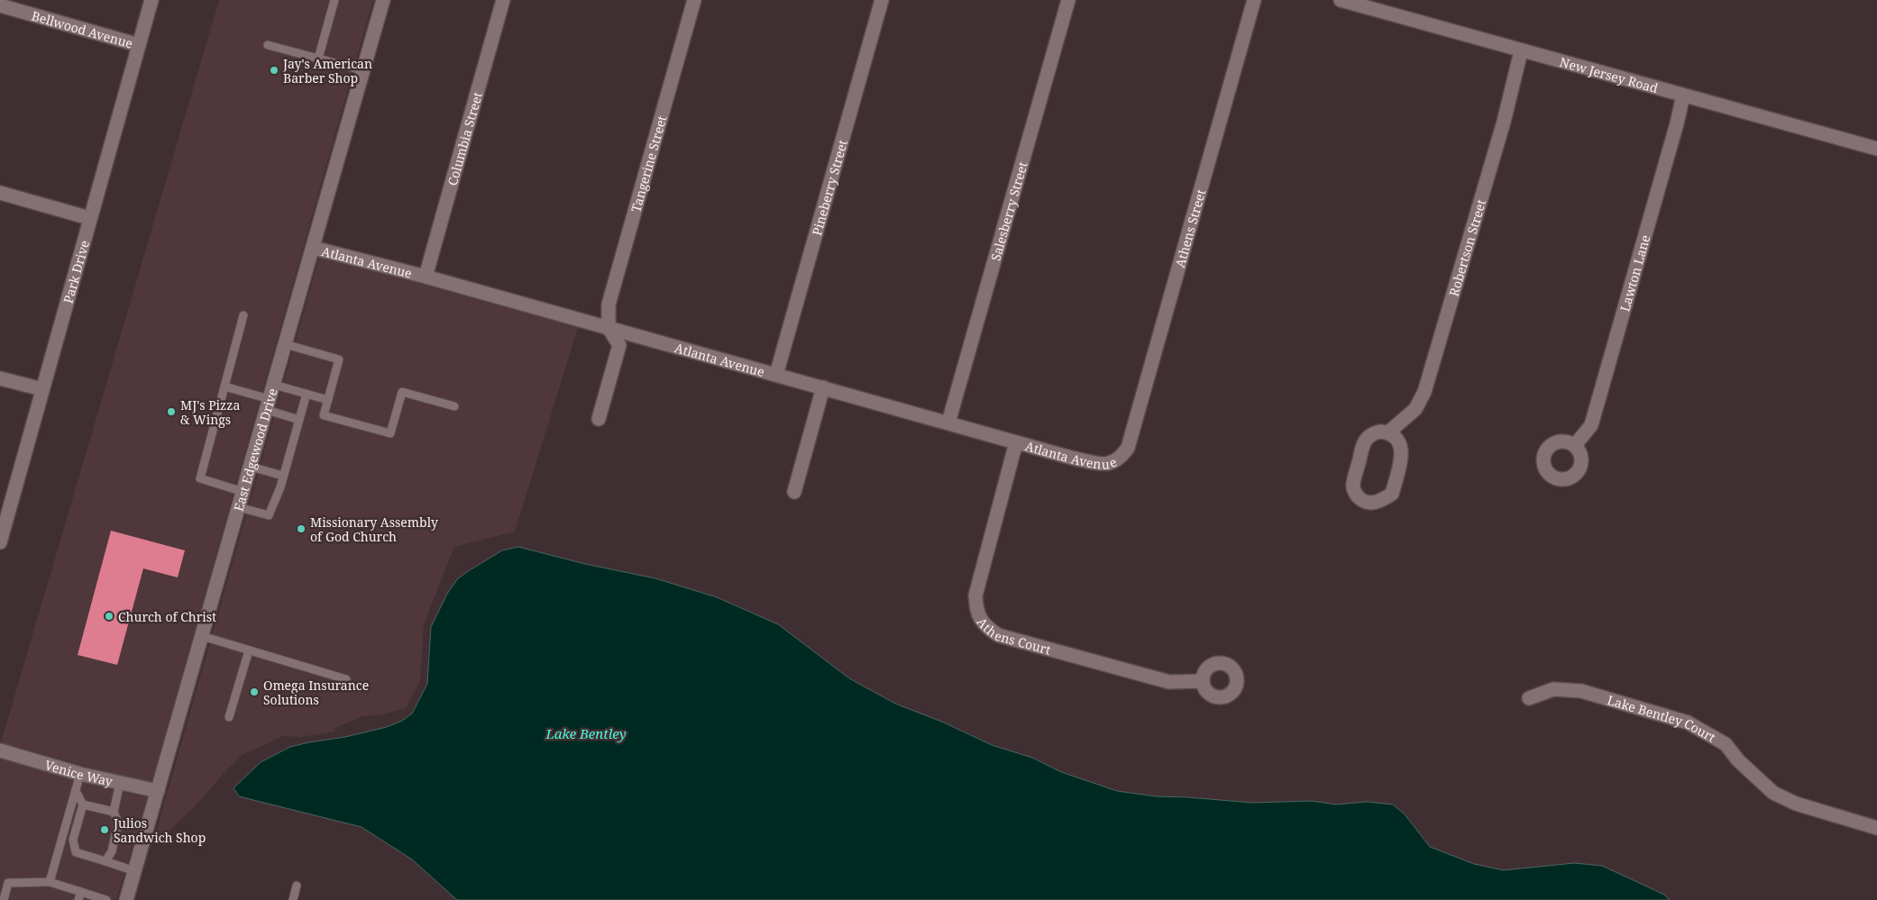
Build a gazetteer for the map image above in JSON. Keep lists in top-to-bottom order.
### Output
{
  "streets": {
    "street": [
      "Bellwood Avenue",
      "New Jersey Road",
      "Columbia Street",
      "Tangerine Street",
      "Pineberry Street",
      "Salesberry Street",
      "Athens Street",
      "Robertson Street",
      "Atlanta Avenue",
      "Park Drive",
      "Lawton Lane",
      "East Edgewood Drive",
      "Athens Court",
      "Lake Bentley Court",
      "Venice Way"
    ]
  },
  "crossings": [
    ["Bellwood Avenue", "Park Drive"],
    ["New Jersey Road", "Robertson Street"],
    ["New Jersey Road", "Lawton Lane"],
    ["Columbia Street", "Atlanta Avenue"],
    ["Tangerine Street", "Atlanta Avenue"],
    ["Pineberry Street", "Atlanta Avenue"],
    ["Salesberry Street", "Atlanta Avenue"],
    ["Athens Street", "Atlanta Avenue"],
    ["Atlanta Avenue", "East Edgewood Drive"],
    ["Atlanta Avenue", "Athens Court"],
    ["East Edgewood Drive", "Venice Way"]
  ],
  "water": ["Lake Bentley"],
  "places": [
    "Jay's American Barber Shop",
    "MJ's Pizza & Wings",
    "Missionary Assembly of God Church",
    "Church of Christ",
    "Omega Insurance Solutions",
    "Julios Sandwich Shop"
  ]
}
